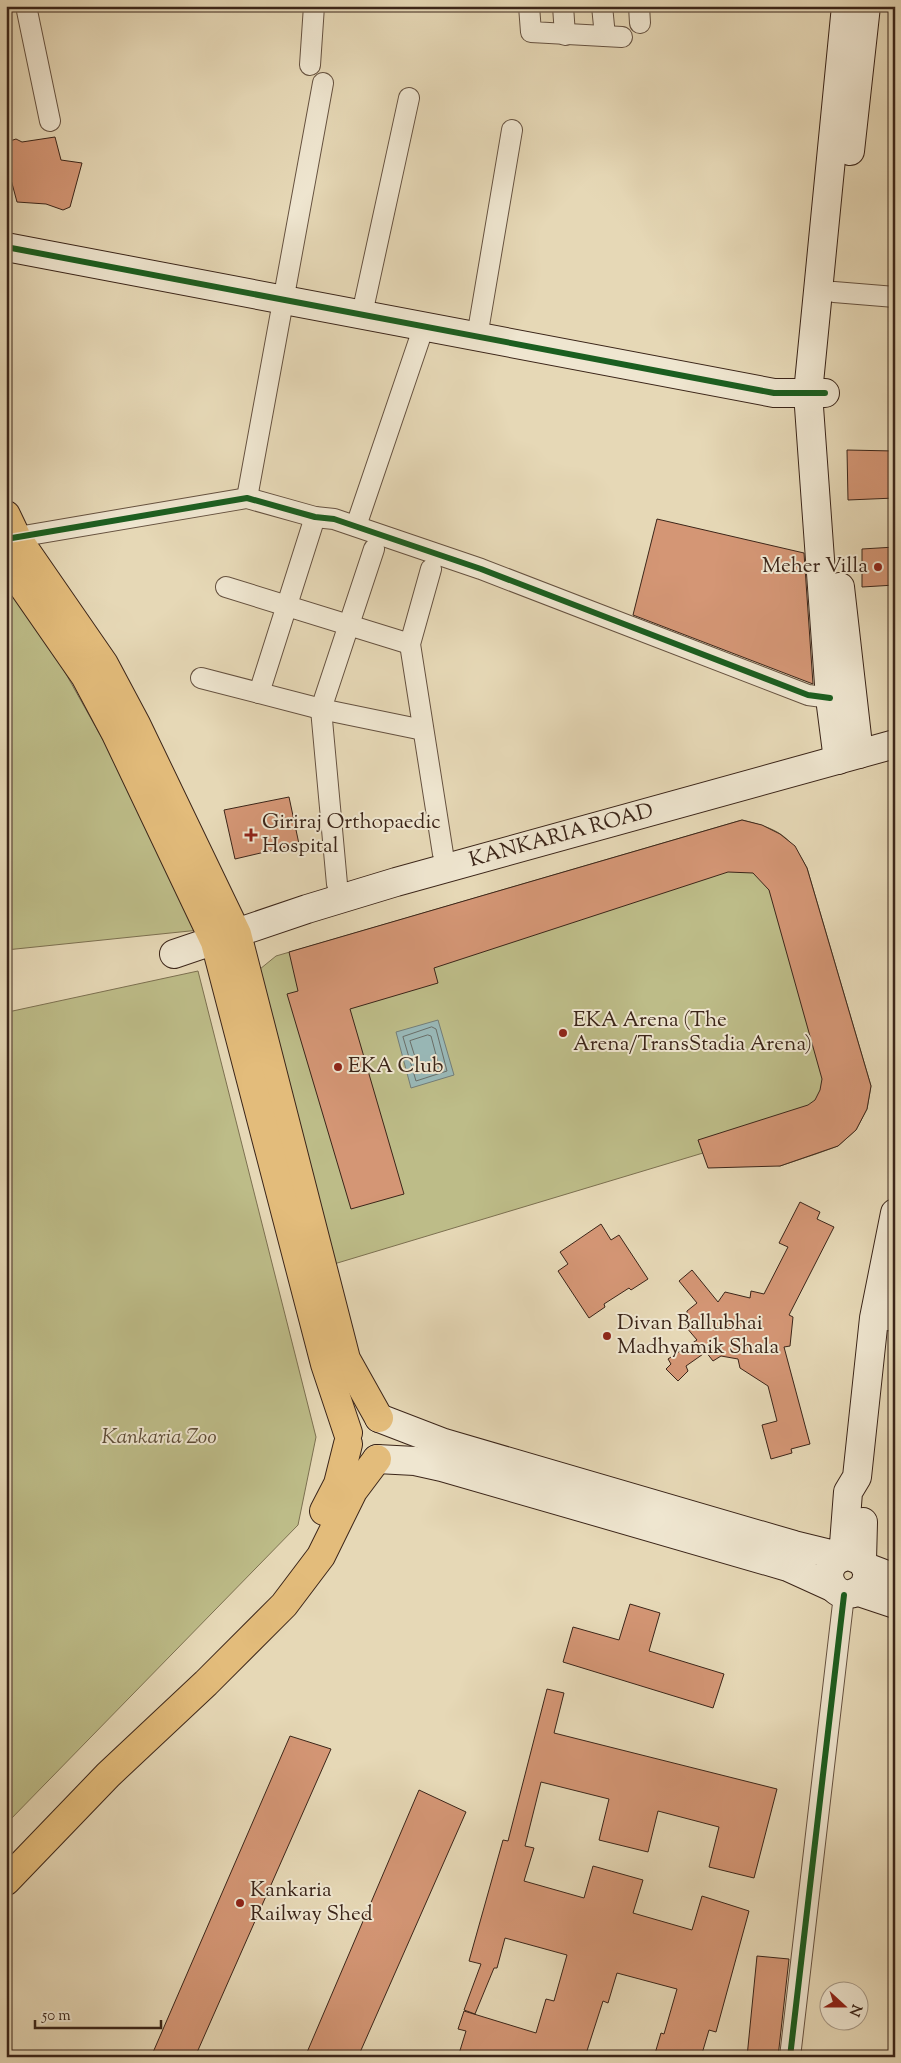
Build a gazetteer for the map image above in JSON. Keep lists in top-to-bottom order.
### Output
{
  "streets": {
    "street": ["KANKARIA ROAD"]
  },
  "parks": ["Kankaria Zoo"],
  "places": {
    "other": [
      "Meher Villa",
      "EKA Arena (The Arena/TransStadia Arena)",
      "EKA Club",
      "Divan Ballubhai Madhyamik Shala",
      "Kankaria Railway Shed"
    ],
    "health": ["Giriraj Orthopaedic Hospital"]
  },
  "scale_bar": "50 m",
  "north": "right"
}
